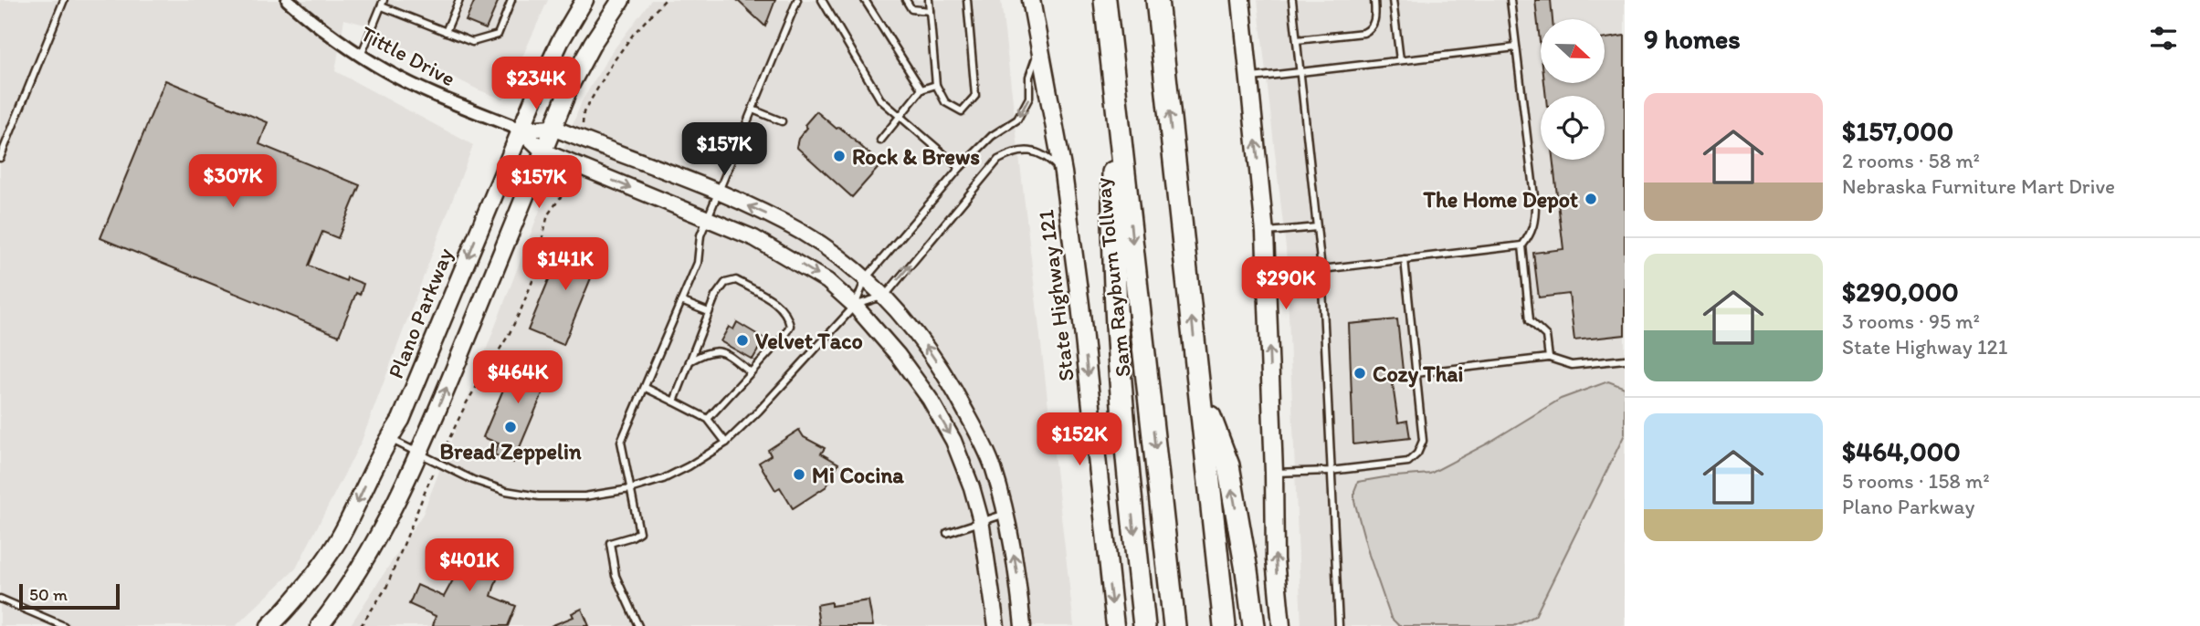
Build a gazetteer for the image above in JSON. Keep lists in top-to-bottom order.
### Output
{
  "streets": {
    "highway": ["Sam Rayburn Tollway"],
    "main road": ["State Highway 121", "Plano Parkway"],
    "street": ["Tittle Drive"]
  },
  "crossings": [
    ["Tittle Drive", "Plano Parkway"]
  ],
  "one_way": ["State Highway 121"],
  "places": [
    "Rock & Brews",
    "The Home Depot",
    "Velvet Taco",
    "Cozy Thai",
    "Bread Zeppelin",
    "Mi Cocina"
  ],
  "scale_bar": "50 m",
  "north": "right",
  "page": {
    "heading": "9 homes",
    "price": [
      "$234K",
      "$157K",
      "$307K",
      "$157K",
      "$141K",
      "$290K",
      "$464K",
      "$152K",
      "$401K"
    ],
    "list": [
      {
        "name": "$157,000",
        "note": "2 rooms · 58 m² · Nebraska Furniture Mart Drive"
      },
      {
        "name": "$290,000",
        "note": "3 rooms · 95 m² · State Highway 121"
      },
      {
        "name": "$464,000",
        "note": "5 rooms · 158 m² · Plano Parkway"
      }
    ],
    "scale": "50 m"
  }
}
